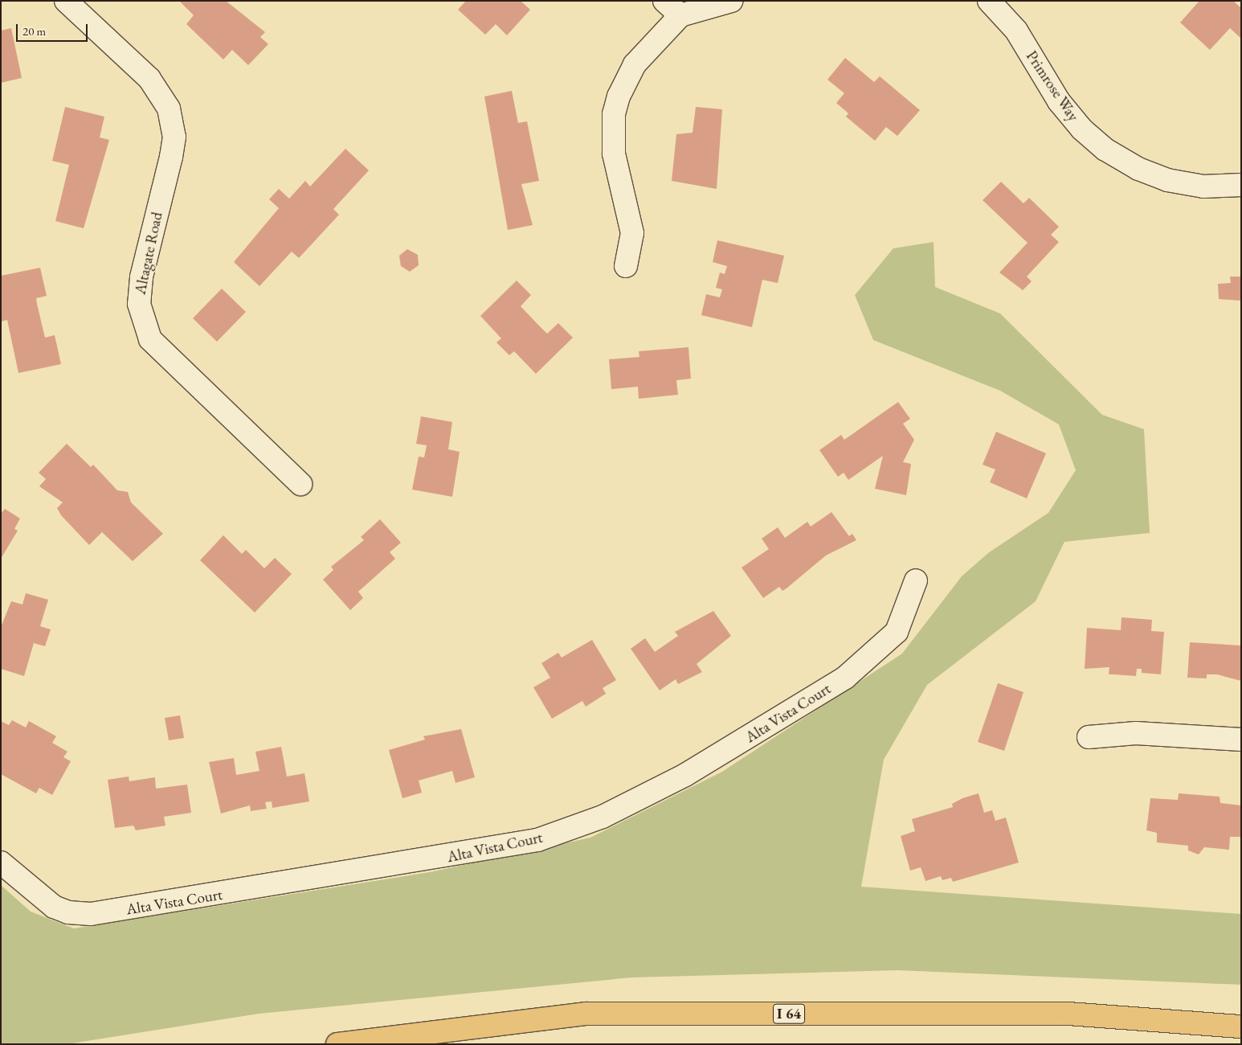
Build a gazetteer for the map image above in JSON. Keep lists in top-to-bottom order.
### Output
{
  "streets": {
    "highway": ["I 64"],
    "street": ["Primrose Way", "Altagate Road", "Alta Vista Court"]
  },
  "scale_bar": "20 m"
}
